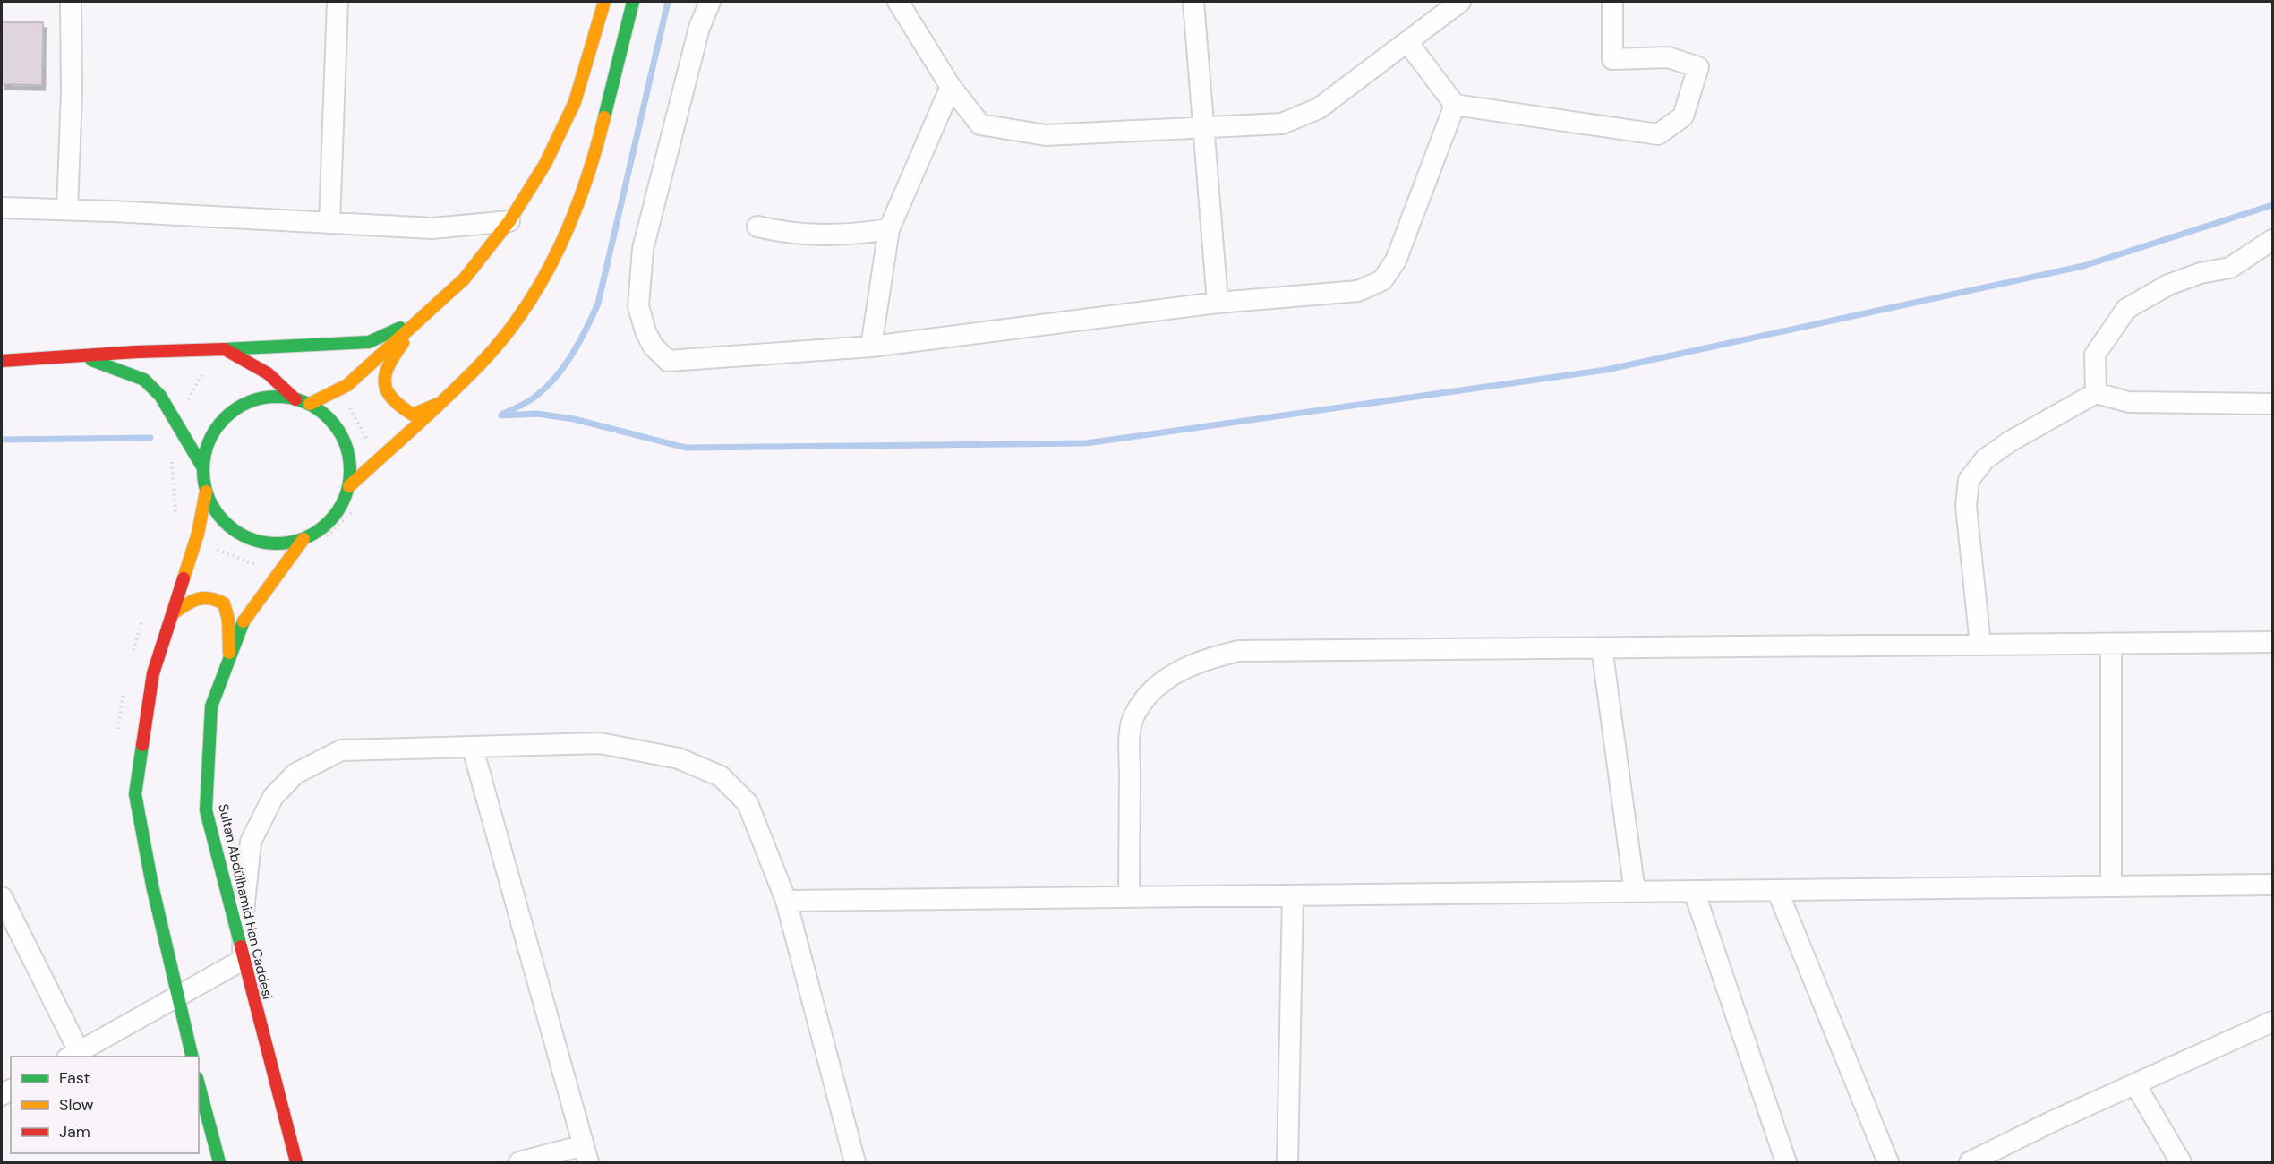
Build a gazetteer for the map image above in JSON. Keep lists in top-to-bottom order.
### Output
{
  "streets": {
    "main road": ["Sultan Abdülhamid Han Caddesi"]
  },
  "legend": ["Fast", "Slow", "Jam"]
}
